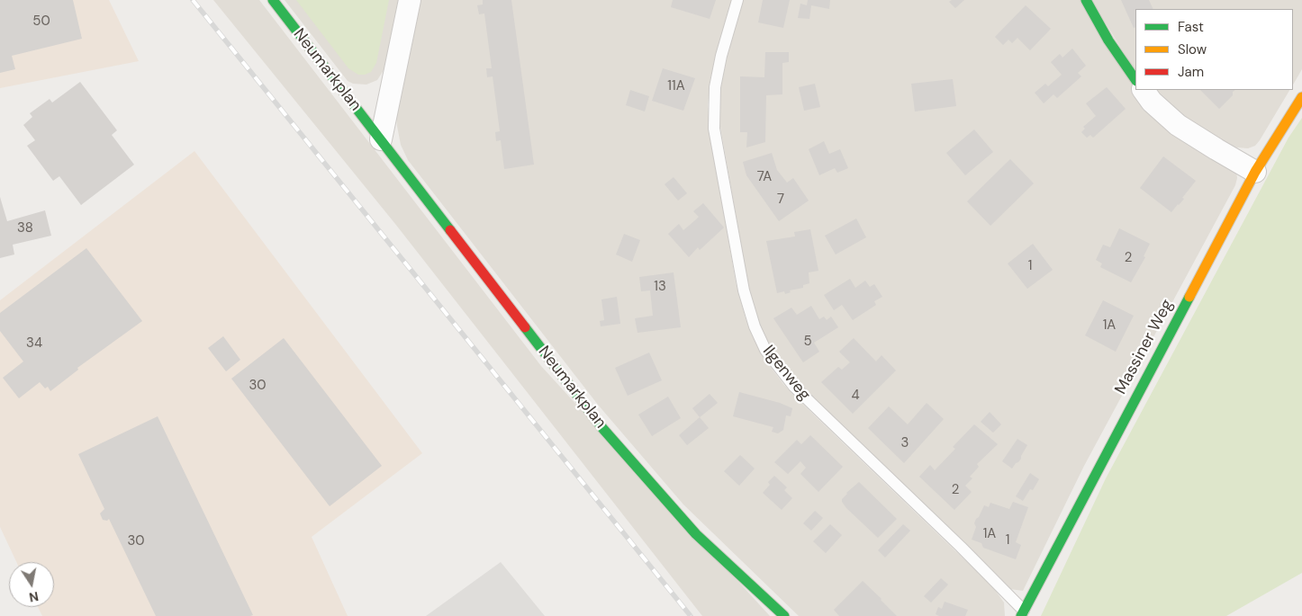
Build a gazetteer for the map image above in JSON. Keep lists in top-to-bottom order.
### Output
{
  "streets": {
    "street": ["Neumarkplan", "Massiner Weg"],
    "lane": ["Ilgenweg"]
  },
  "crossings": [
    ["Massiner Weg", "Ilgenweg"]
  ],
  "house_numbers": [
    "50",
    "11A",
    "7A",
    "7",
    "38",
    "2",
    "1",
    "13",
    "1A",
    "5",
    "34",
    "30",
    "4",
    "3",
    "2",
    "1A",
    "1",
    "30"
  ],
  "legend": ["Fast", "Slow", "Jam"],
  "north": "bottom"
}
